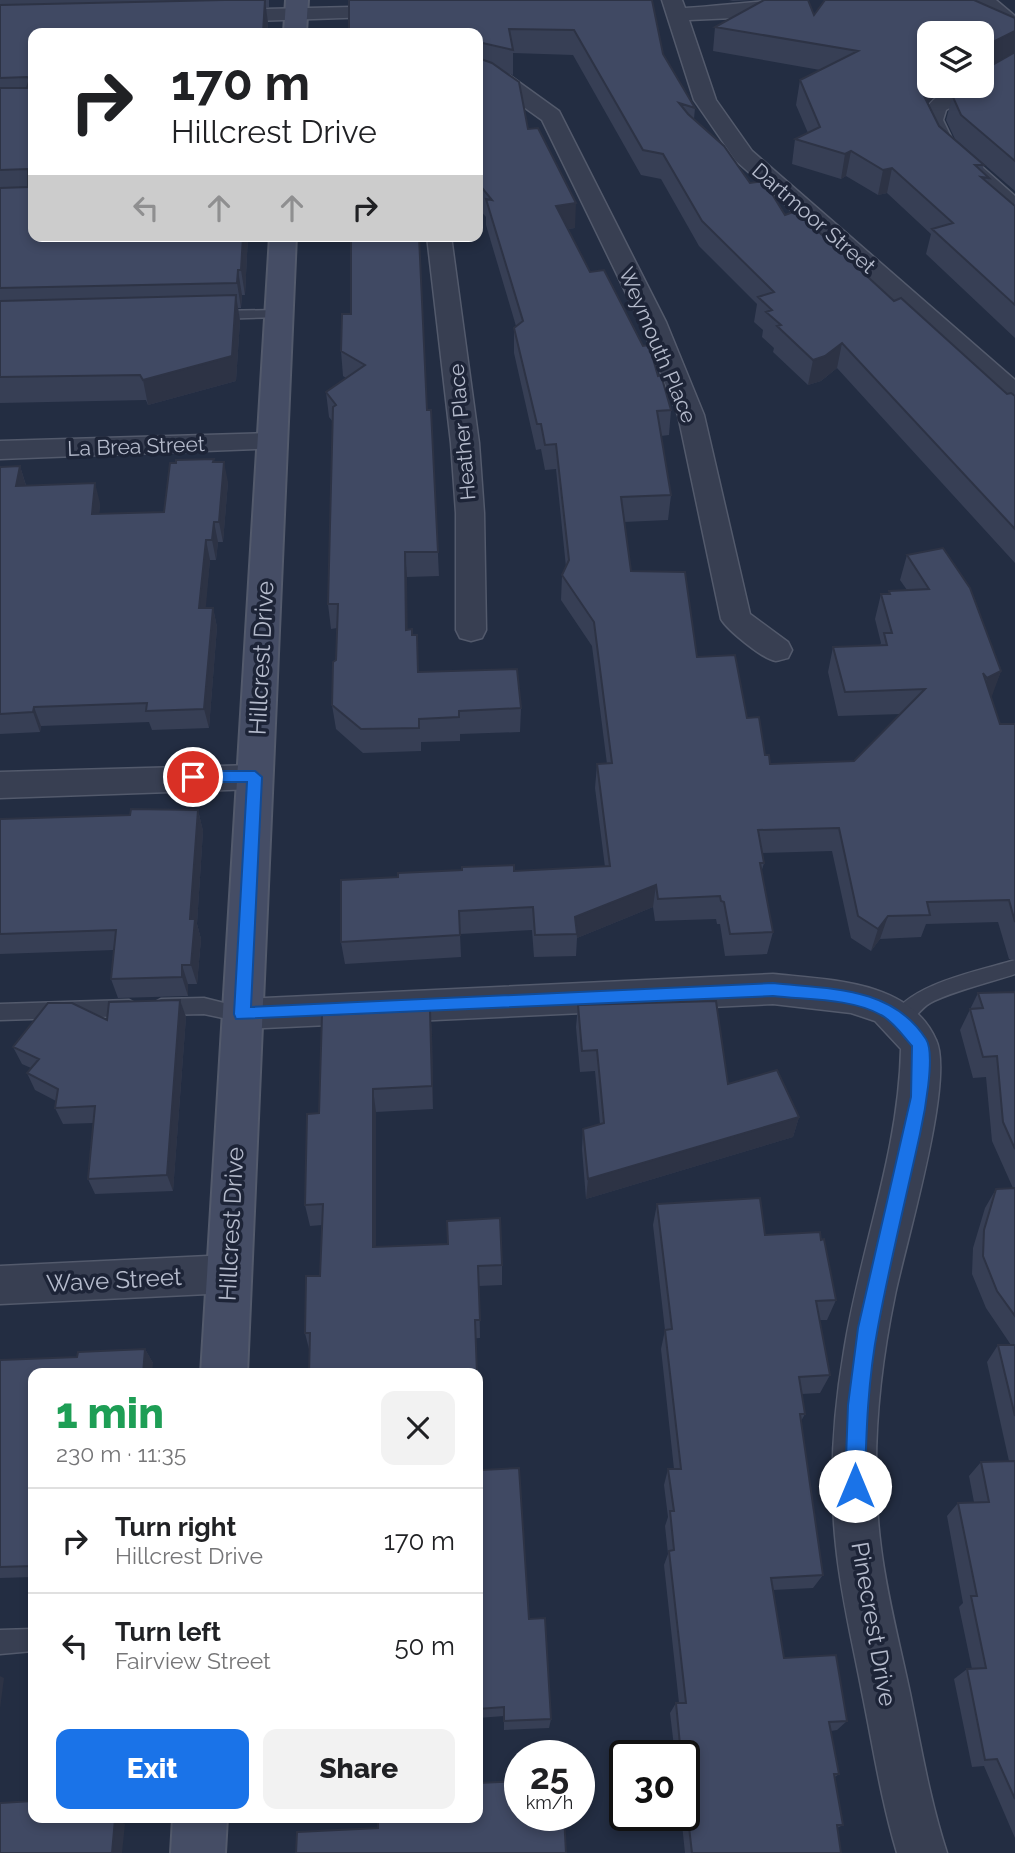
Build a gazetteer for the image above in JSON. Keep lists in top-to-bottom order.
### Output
{
  "streets": {
    "street": [
      "Dartmoor Street",
      "Weymouth Place",
      "Heather Place",
      "La Brea Street",
      "Hillcrest Drive",
      "Wave Street",
      "Pinecrest Drive"
    ]
  },
  "crossings": [
    ["La Brea Street", "Hillcrest Drive"],
    ["Hillcrest Drive", "Wave Street"],
    ["Hillcrest Drive", "Pinecrest Drive"]
  ],
  "page": {
    "turn": ["170 m", "Hillcrest Drive"],
    "heading": ["1 min", "230 m · 11:35"],
    "list": [
      {
        "name": "Turn right",
        "note": "Hillcrest Drive",
        "value": "170 m"
      },
      {
        "name": "Turn left",
        "note": "Fairview Street",
        "value": "50 m"
      }
    ],
    "buttons": ["Exit", "Share"],
    "speed": "25 km/h",
    "limit": "30"
  }
}
